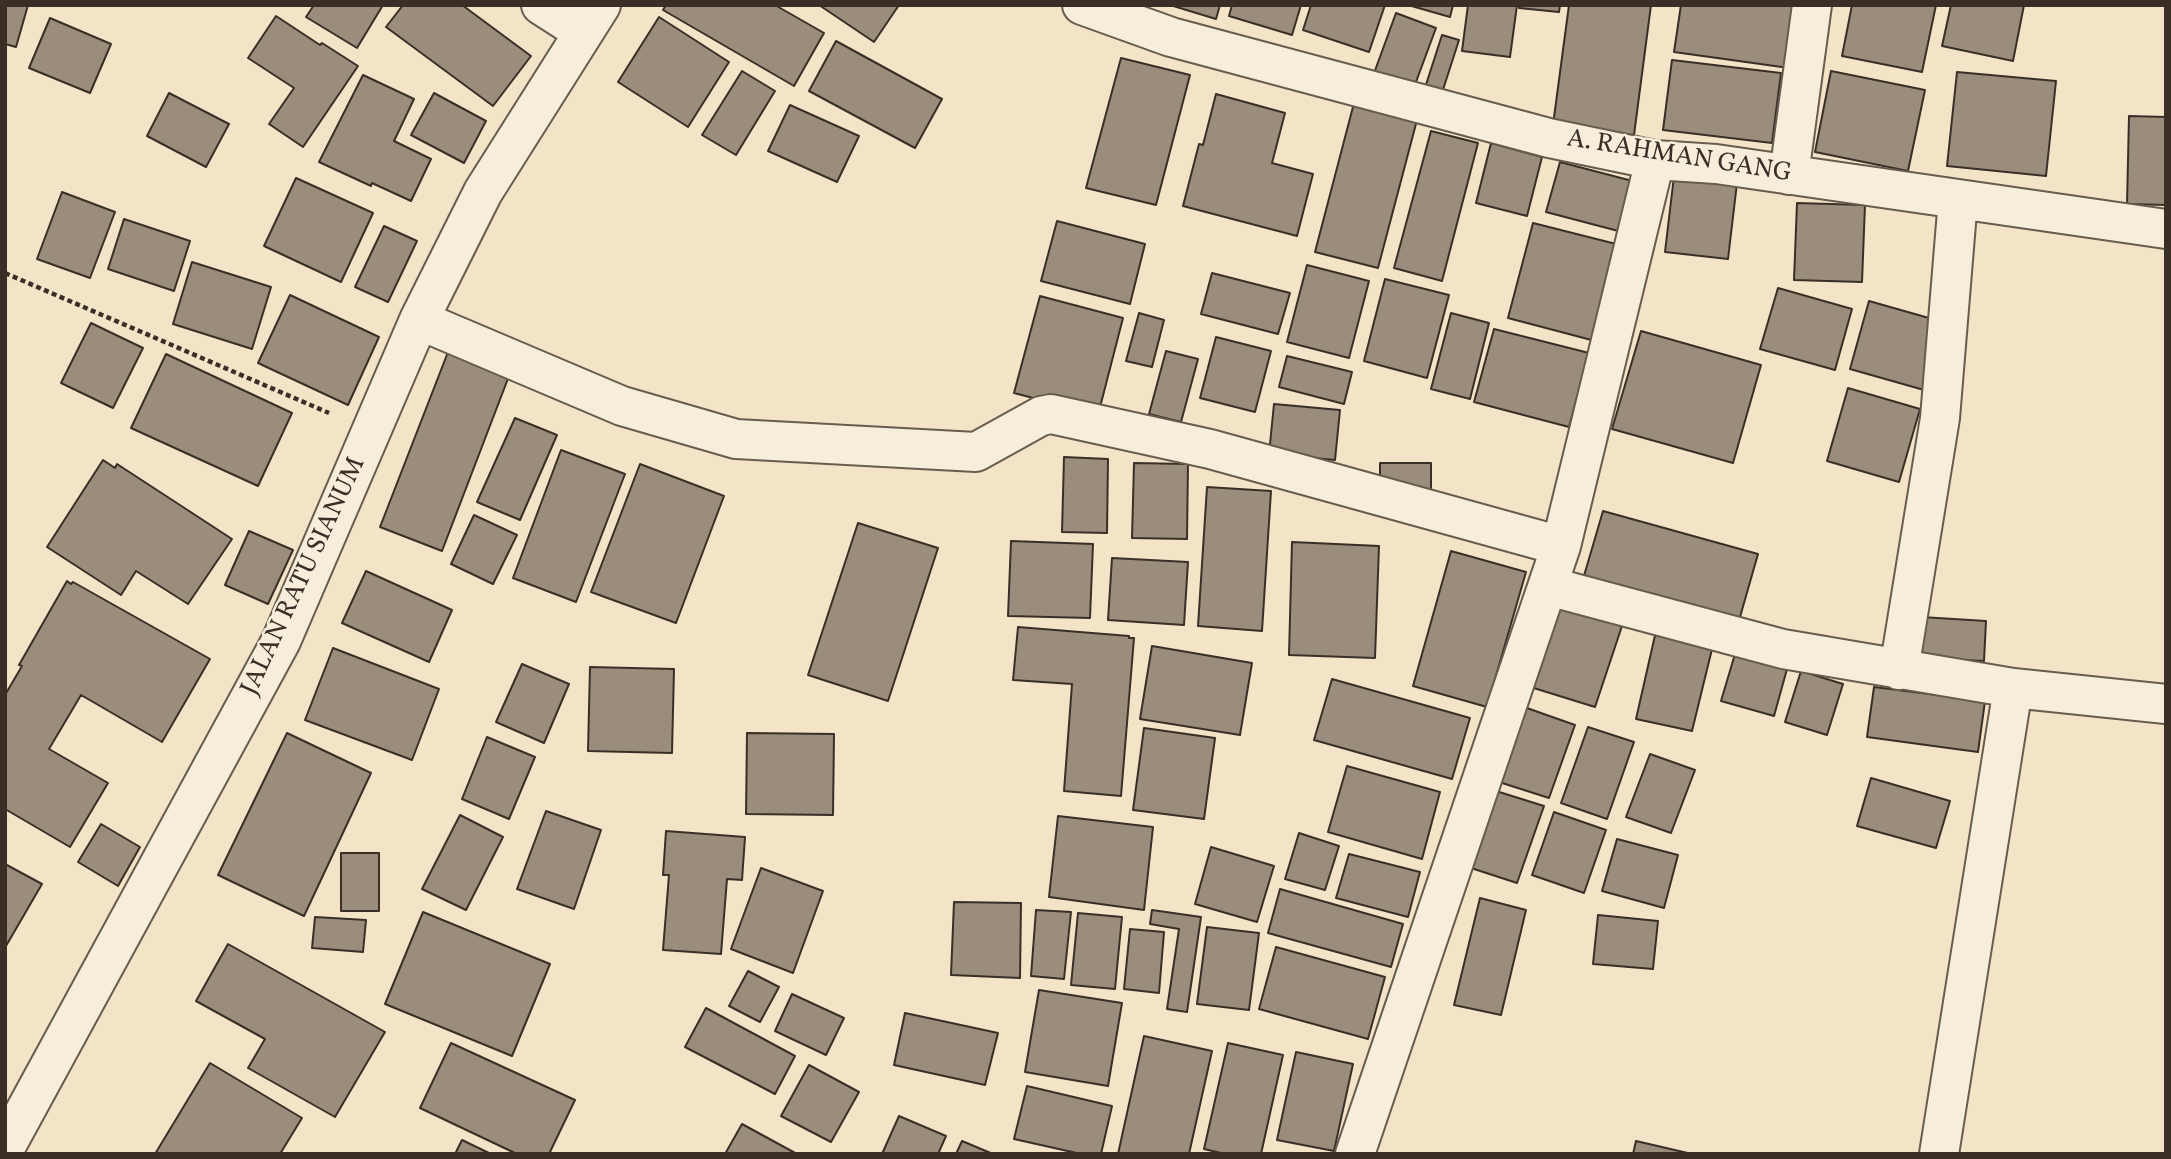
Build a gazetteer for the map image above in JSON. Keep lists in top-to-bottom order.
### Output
{
  "streets": {
    "street": ["A. RAHMAN GANG", "JALAN RATU SIANUM"]
  }
}
